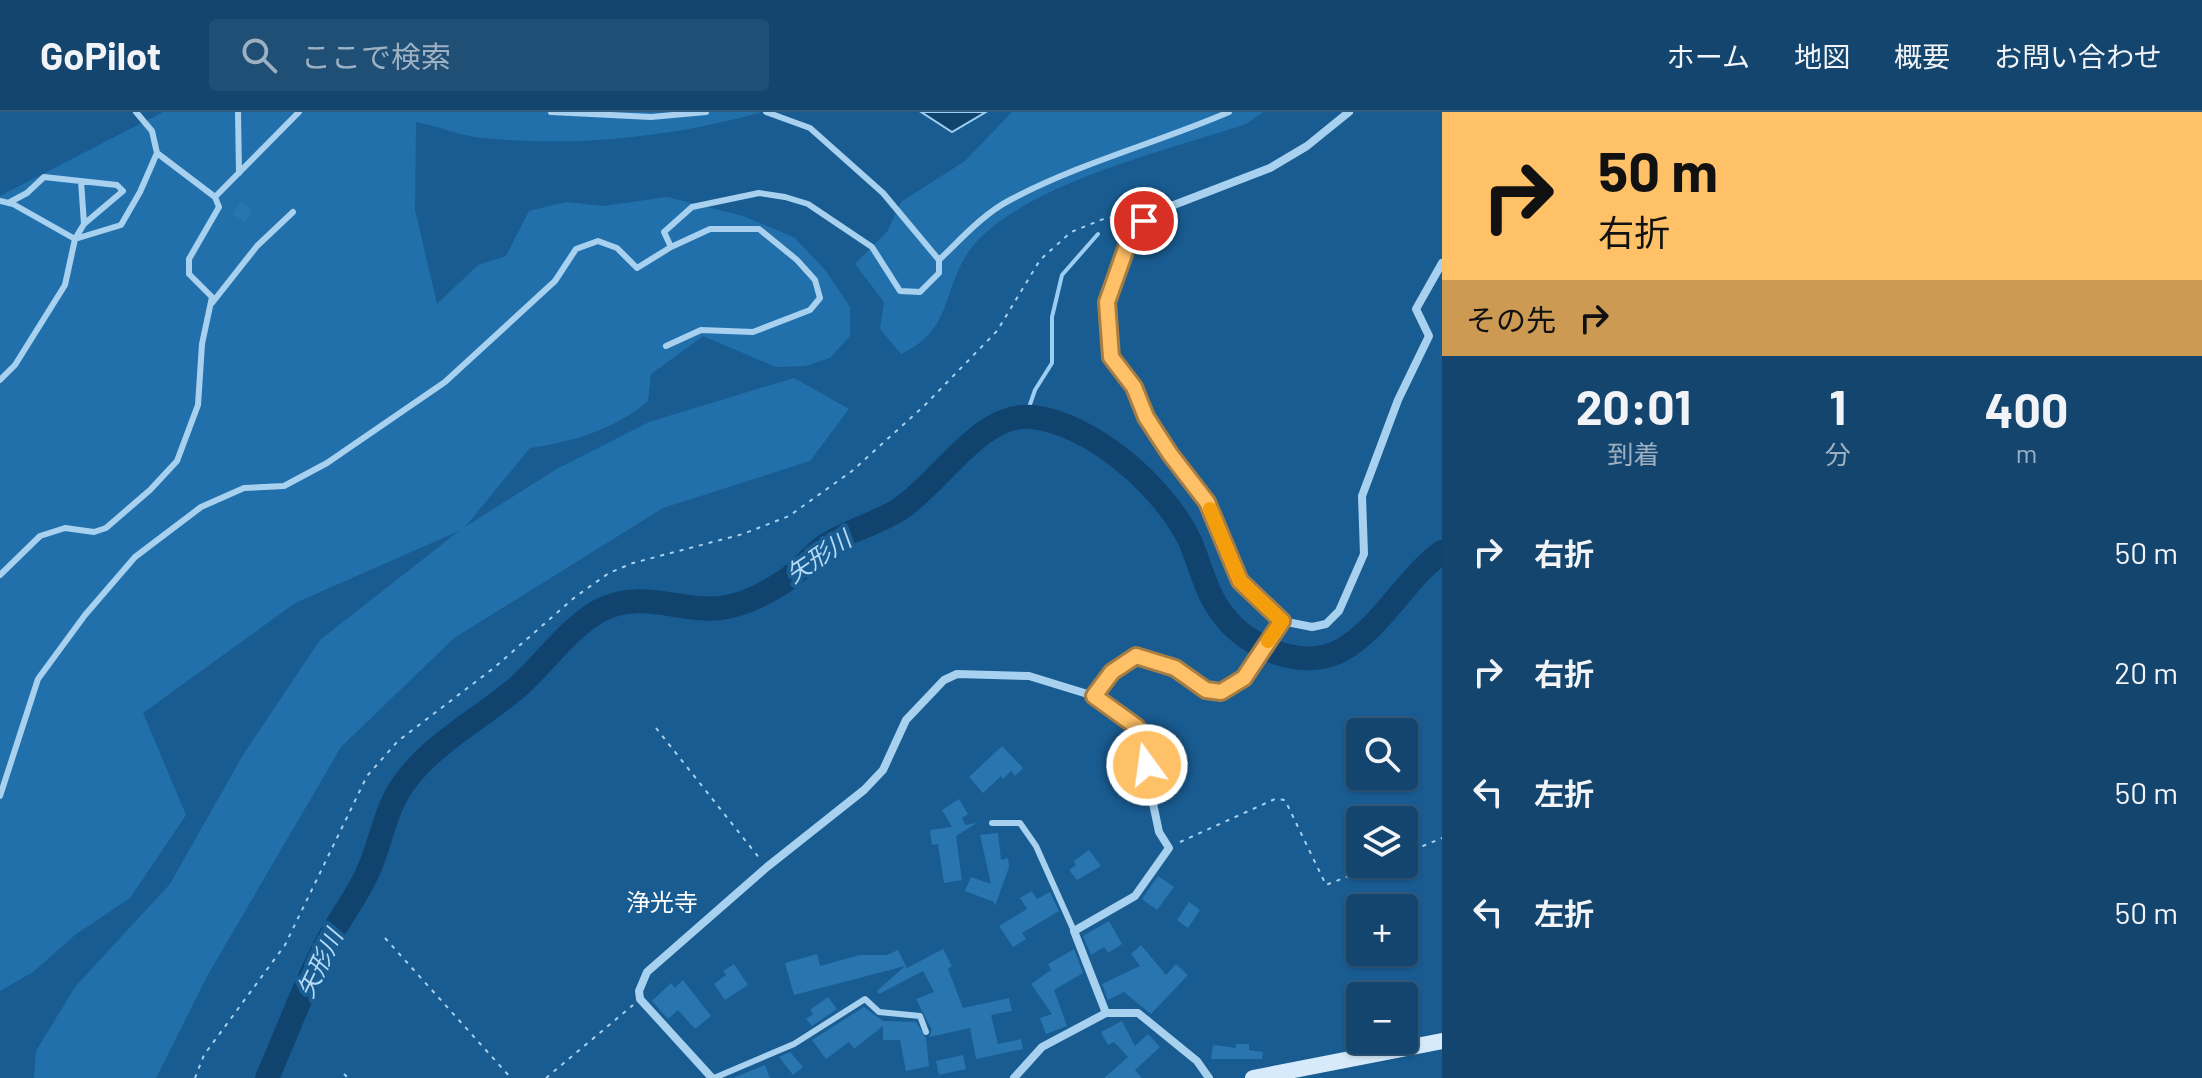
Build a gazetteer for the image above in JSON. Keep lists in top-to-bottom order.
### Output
{
  "districts": ["浄光寺"],
  "water": ["矢形川"],
  "page": {
    "header": "GoPilot",
    "search": "ここで検索",
    "nav": [
      "ホーム",
      "地図",
      "概要",
      "お問い合わせ"
    ],
    "turn": ["50 m", "右折"],
    "then": "その先",
    "eta": [
      "20:01",
      "到着",
      "1",
      "分",
      "400",
      "m"
    ],
    "list": [
      {
        "name": "右折",
        "value": "50 m"
      },
      {
        "name": "右折",
        "value": "20 m"
      },
      {
        "name": "左折",
        "value": "50 m"
      },
      {
        "name": "左折",
        "value": "50 m"
      }
    ],
    "map_buttons": ["+", "−"]
  }
}
